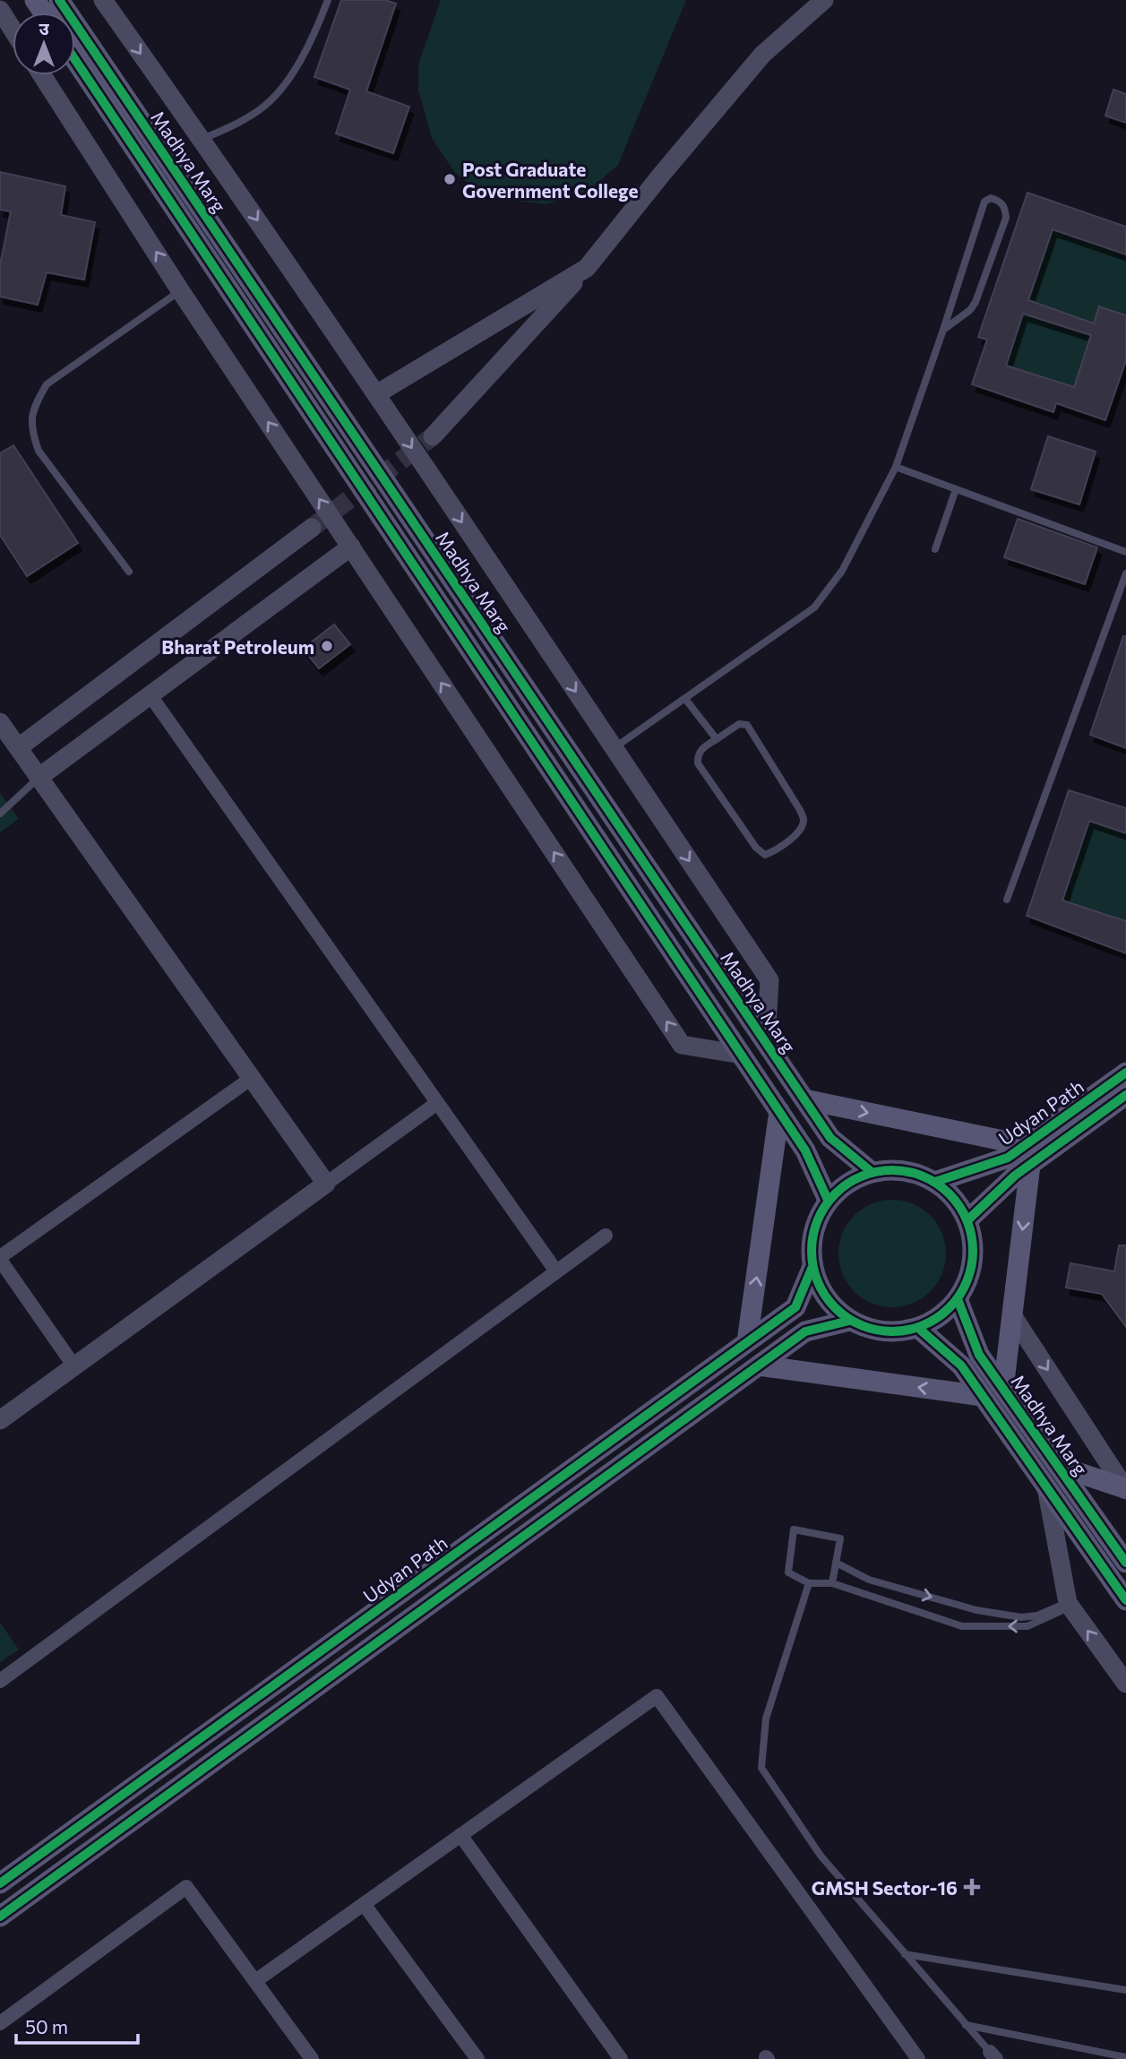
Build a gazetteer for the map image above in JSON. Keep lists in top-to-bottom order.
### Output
{
  "streets": {
    "main road": ["Madhya Marg", "Udyan Path"]
  },
  "crossings": [
    ["Madhya Marg", "Udyan Path"]
  ],
  "places": {
    "other": ["Post Graduate Government College", "Bharat Petroleum"],
    "health": ["GMSH Sector-16"]
  },
  "scale_bar": "50 m",
  "north": "top"
}
